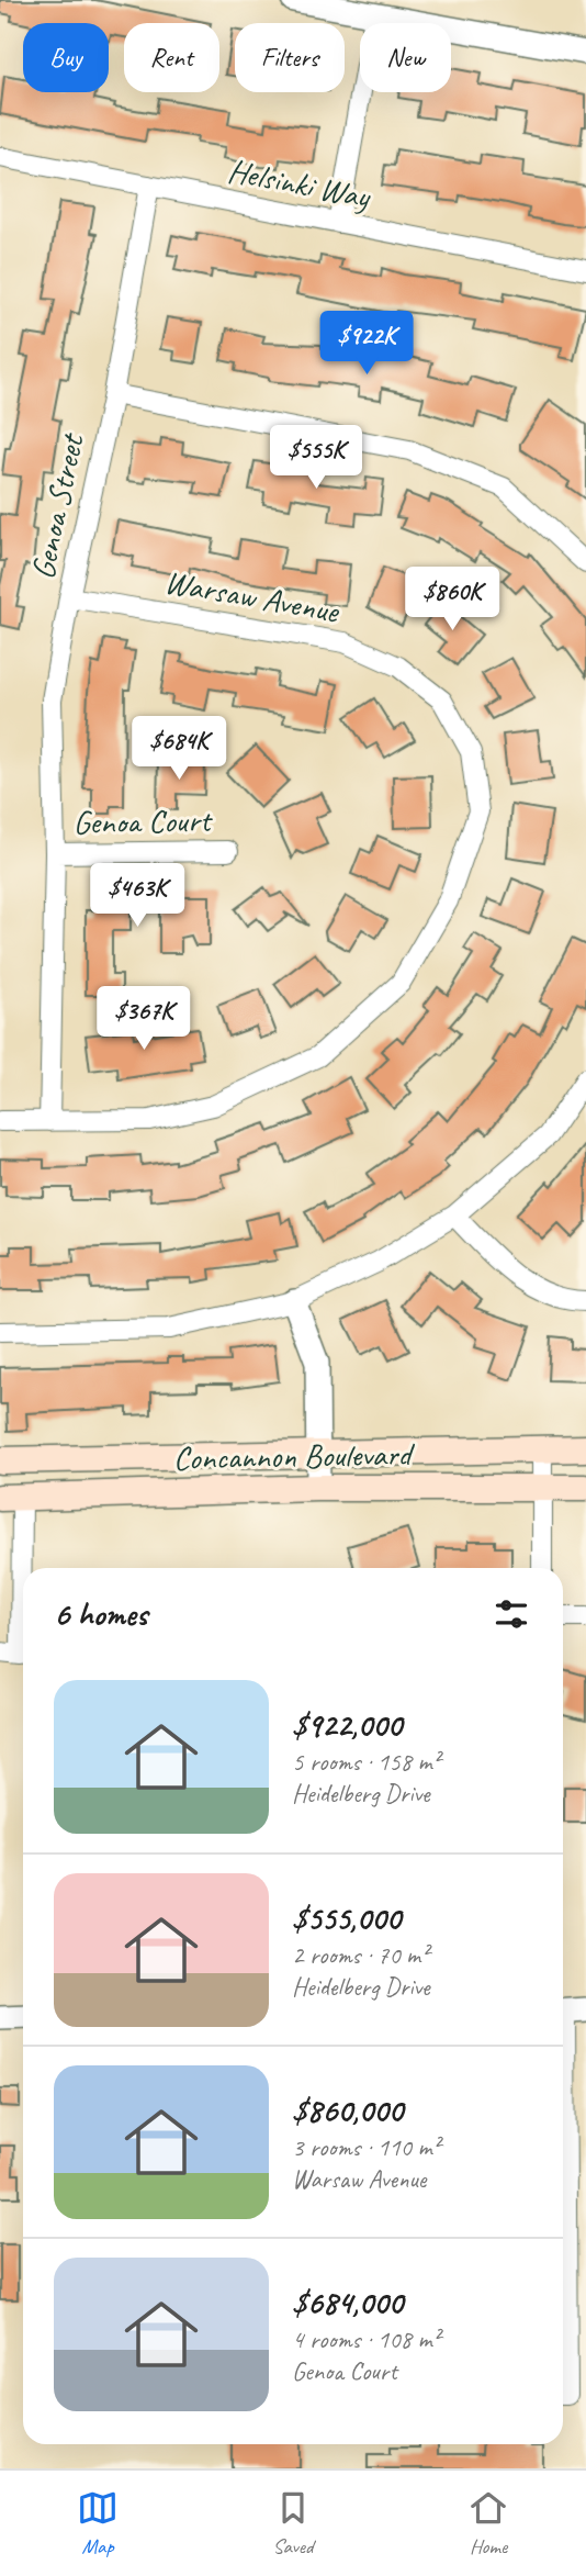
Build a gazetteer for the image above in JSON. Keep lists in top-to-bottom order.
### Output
{
  "streets": {
    "main road": ["Concannon Boulevard"],
    "street": [
      "Helsinki Way",
      "Genoa Street",
      "Warsaw Avenue",
      "Genoa Court"
    ]
  },
  "crossings": [
    ["Helsinki Way", "Genoa Street"],
    ["Genoa Street", "Warsaw Avenue"],
    ["Genoa Street", "Genoa Court"]
  ],
  "page": {
    "chip": [
      "Buy",
      "Rent",
      "Filters",
      "New"
    ],
    "price": [
      "$922K",
      "$555K",
      "$860K",
      "$684K",
      "$463K",
      "$367K"
    ],
    "heading": "6 homes",
    "list": [
      {
        "name": "$922,000",
        "note": "5 rooms · 158 m² · Heidelberg Drive"
      },
      {
        "name": "$555,000",
        "note": "2 rooms · 70 m² · Heidelberg Drive"
      },
      {
        "name": "$860,000",
        "note": "3 rooms · 110 m² · Warsaw Avenue"
      },
      {
        "name": "$684,000",
        "note": "4 rooms · 108 m² · Genoa Court"
      }
    ],
    "tabs": ["Map", "Saved", "Home"]
  }
}
